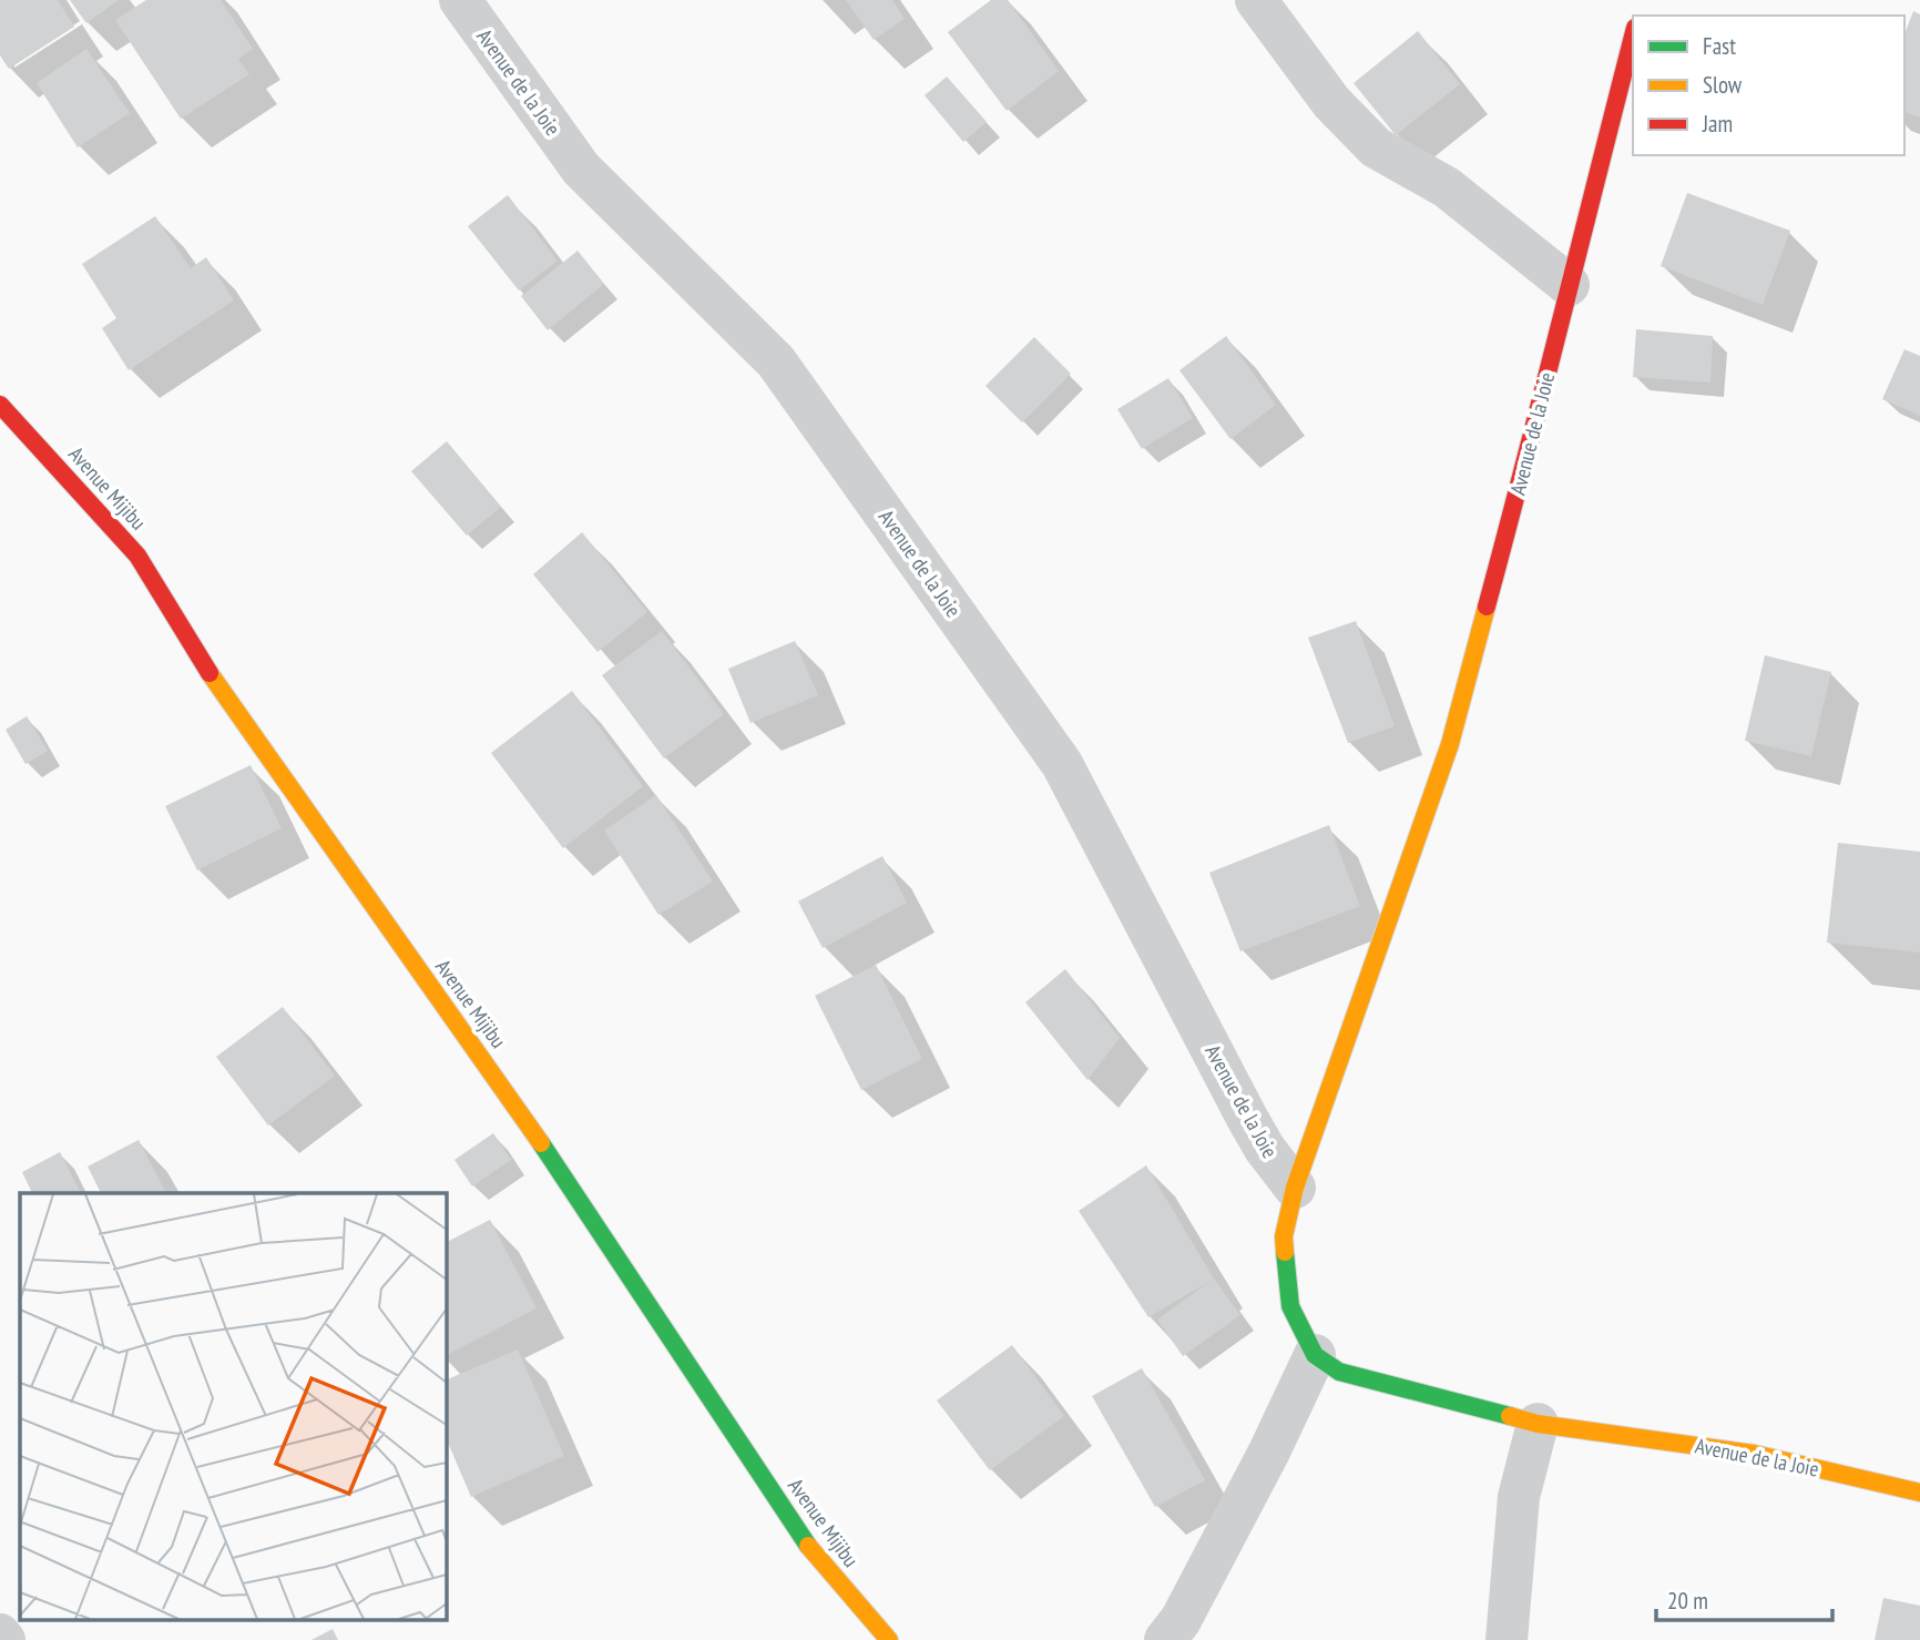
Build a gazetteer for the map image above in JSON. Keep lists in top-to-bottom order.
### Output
{
  "streets": {
    "street": ["Avenue de la Joie", "Avenue Mijibu"]
  },
  "legend": ["Fast", "Slow", "Jam"],
  "scale_bar": "20 m"
}
